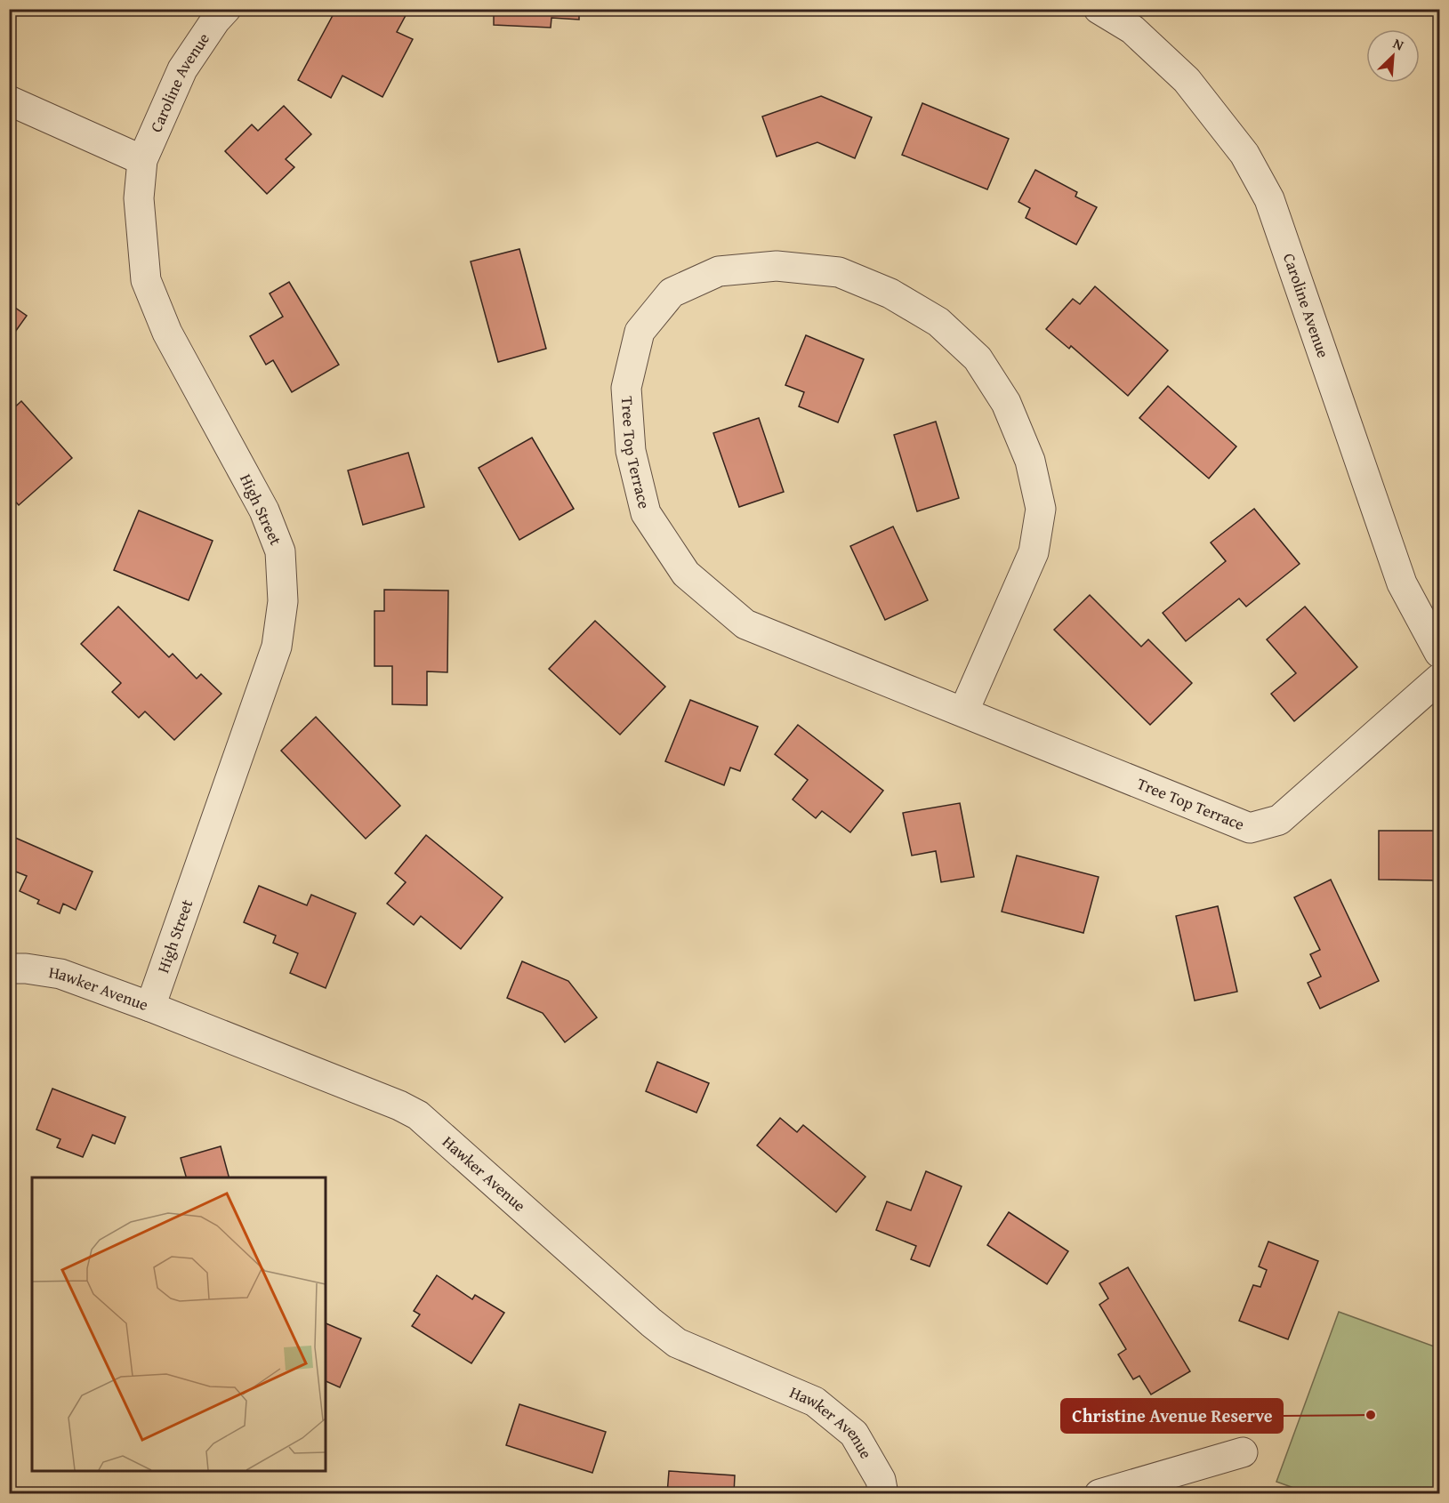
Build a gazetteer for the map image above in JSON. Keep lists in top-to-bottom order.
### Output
{
  "streets": {
    "street": [
      "Caroline Avenue",
      "Tree Top Terrace",
      "High Street",
      "Hawker Avenue"
    ]
  },
  "crossings": [
    ["Caroline Avenue", "High Street"],
    ["High Street", "Hawker Avenue"]
  ],
  "places": ["Christine Avenue Reserve"],
  "north": "top right"
}
